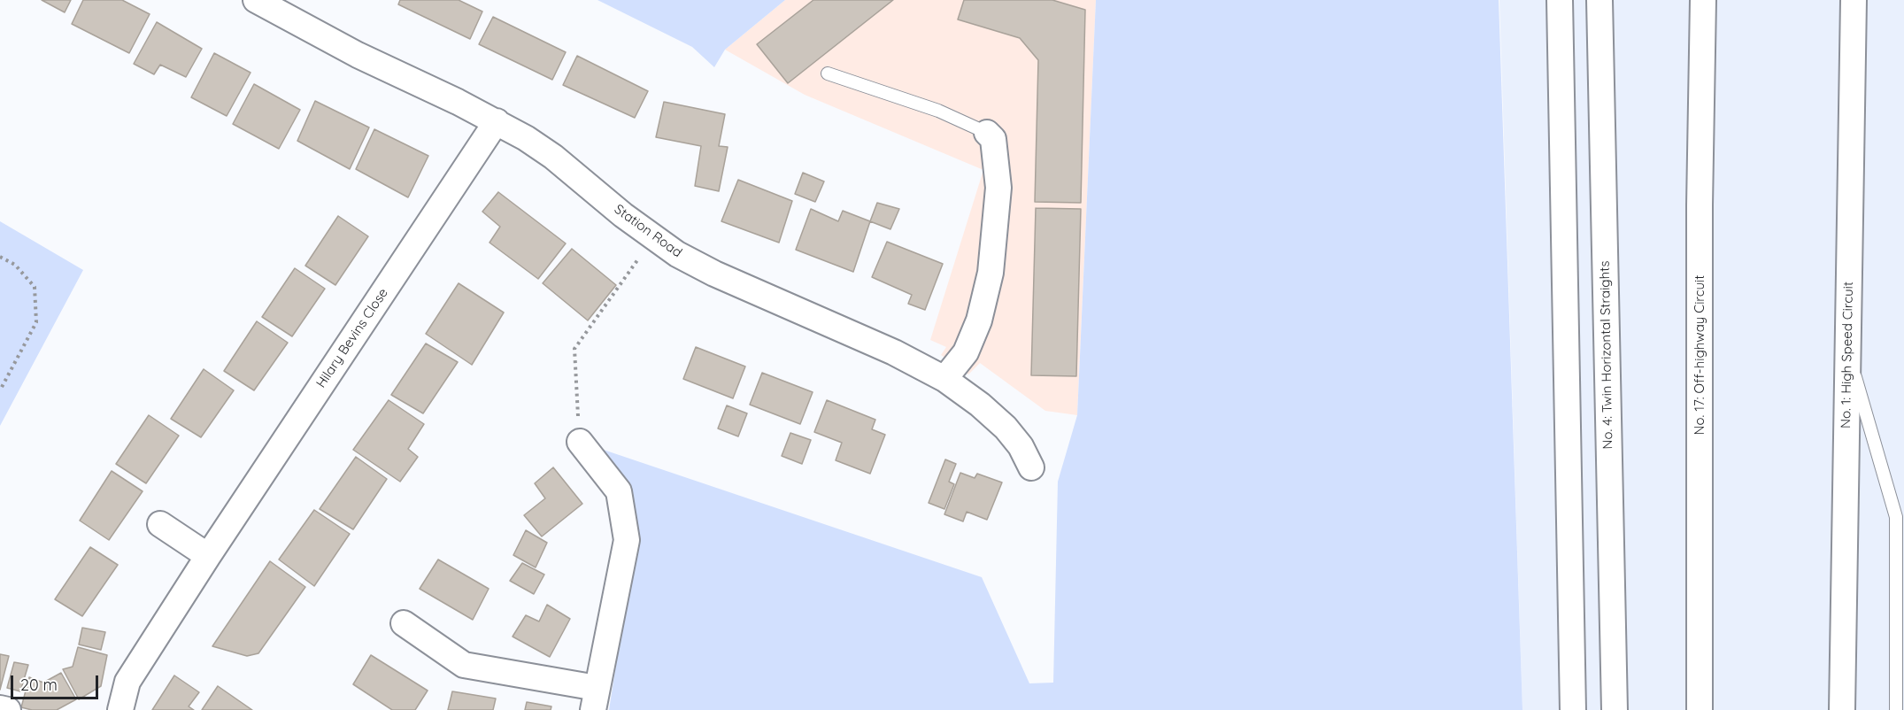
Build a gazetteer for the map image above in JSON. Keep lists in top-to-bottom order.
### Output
{
  "streets": {
    "street": [
      "Station Road",
      "Hilary Bevins Close",
      "No. 4: Twin Horizontal Straights",
      "No. 17: Off-highway Circuit",
      "No. 1: High Speed Circuit"
    ]
  },
  "crossings": [
    ["Station Road", "Hilary Bevins Close"]
  ],
  "scale_bar": "20 m"
}
